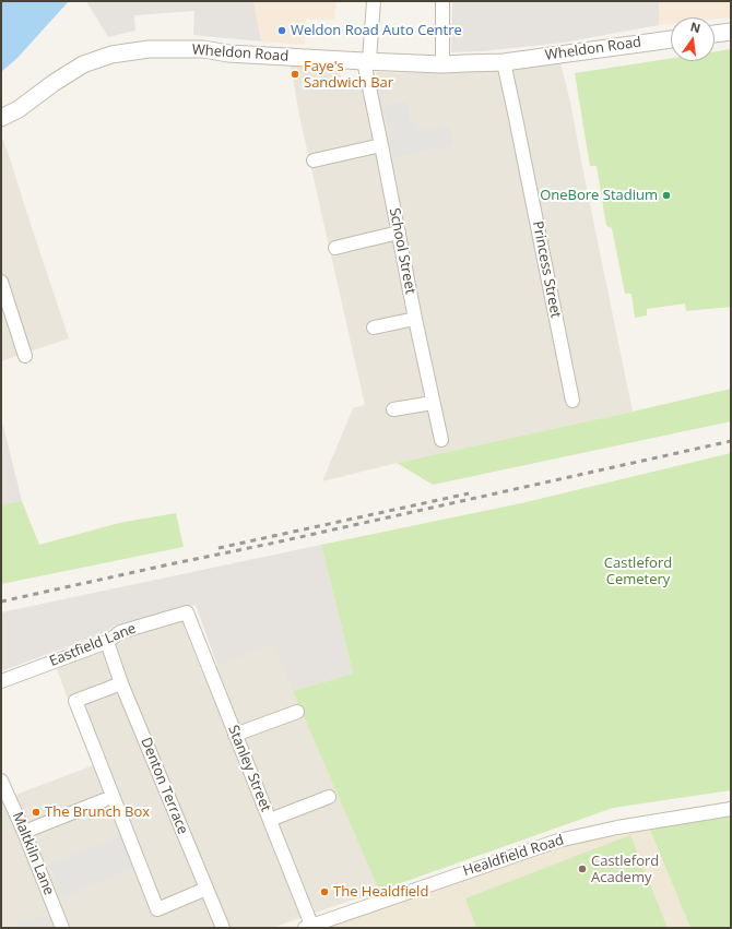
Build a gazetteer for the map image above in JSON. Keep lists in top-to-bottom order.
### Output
{
  "streets": {
    "street": [
      "Wheldon Road",
      "School Street",
      "Princess Street",
      "Eastfield Lane",
      "Stanley Street",
      "Denton Terrace",
      "Maltkiln Lane",
      "Healdfield Road"
    ]
  },
  "crossings": [
    ["Wheldon Road", "School Street"],
    ["Wheldon Road", "Princess Street"],
    ["Eastfield Lane", "Stanley Street"],
    ["Eastfield Lane", "Denton Terrace"],
    ["Stanley Street", "Healdfield Road"]
  ],
  "parks": ["Castleford Cemetery"],
  "places": [
    "Weldon Road Auto Centre",
    "Faye's Sandwich Bar",
    "OneBore Stadium",
    "The Brunch Box",
    "Castleford Academy",
    "The Healdfield"
  ],
  "north": "top"
}
